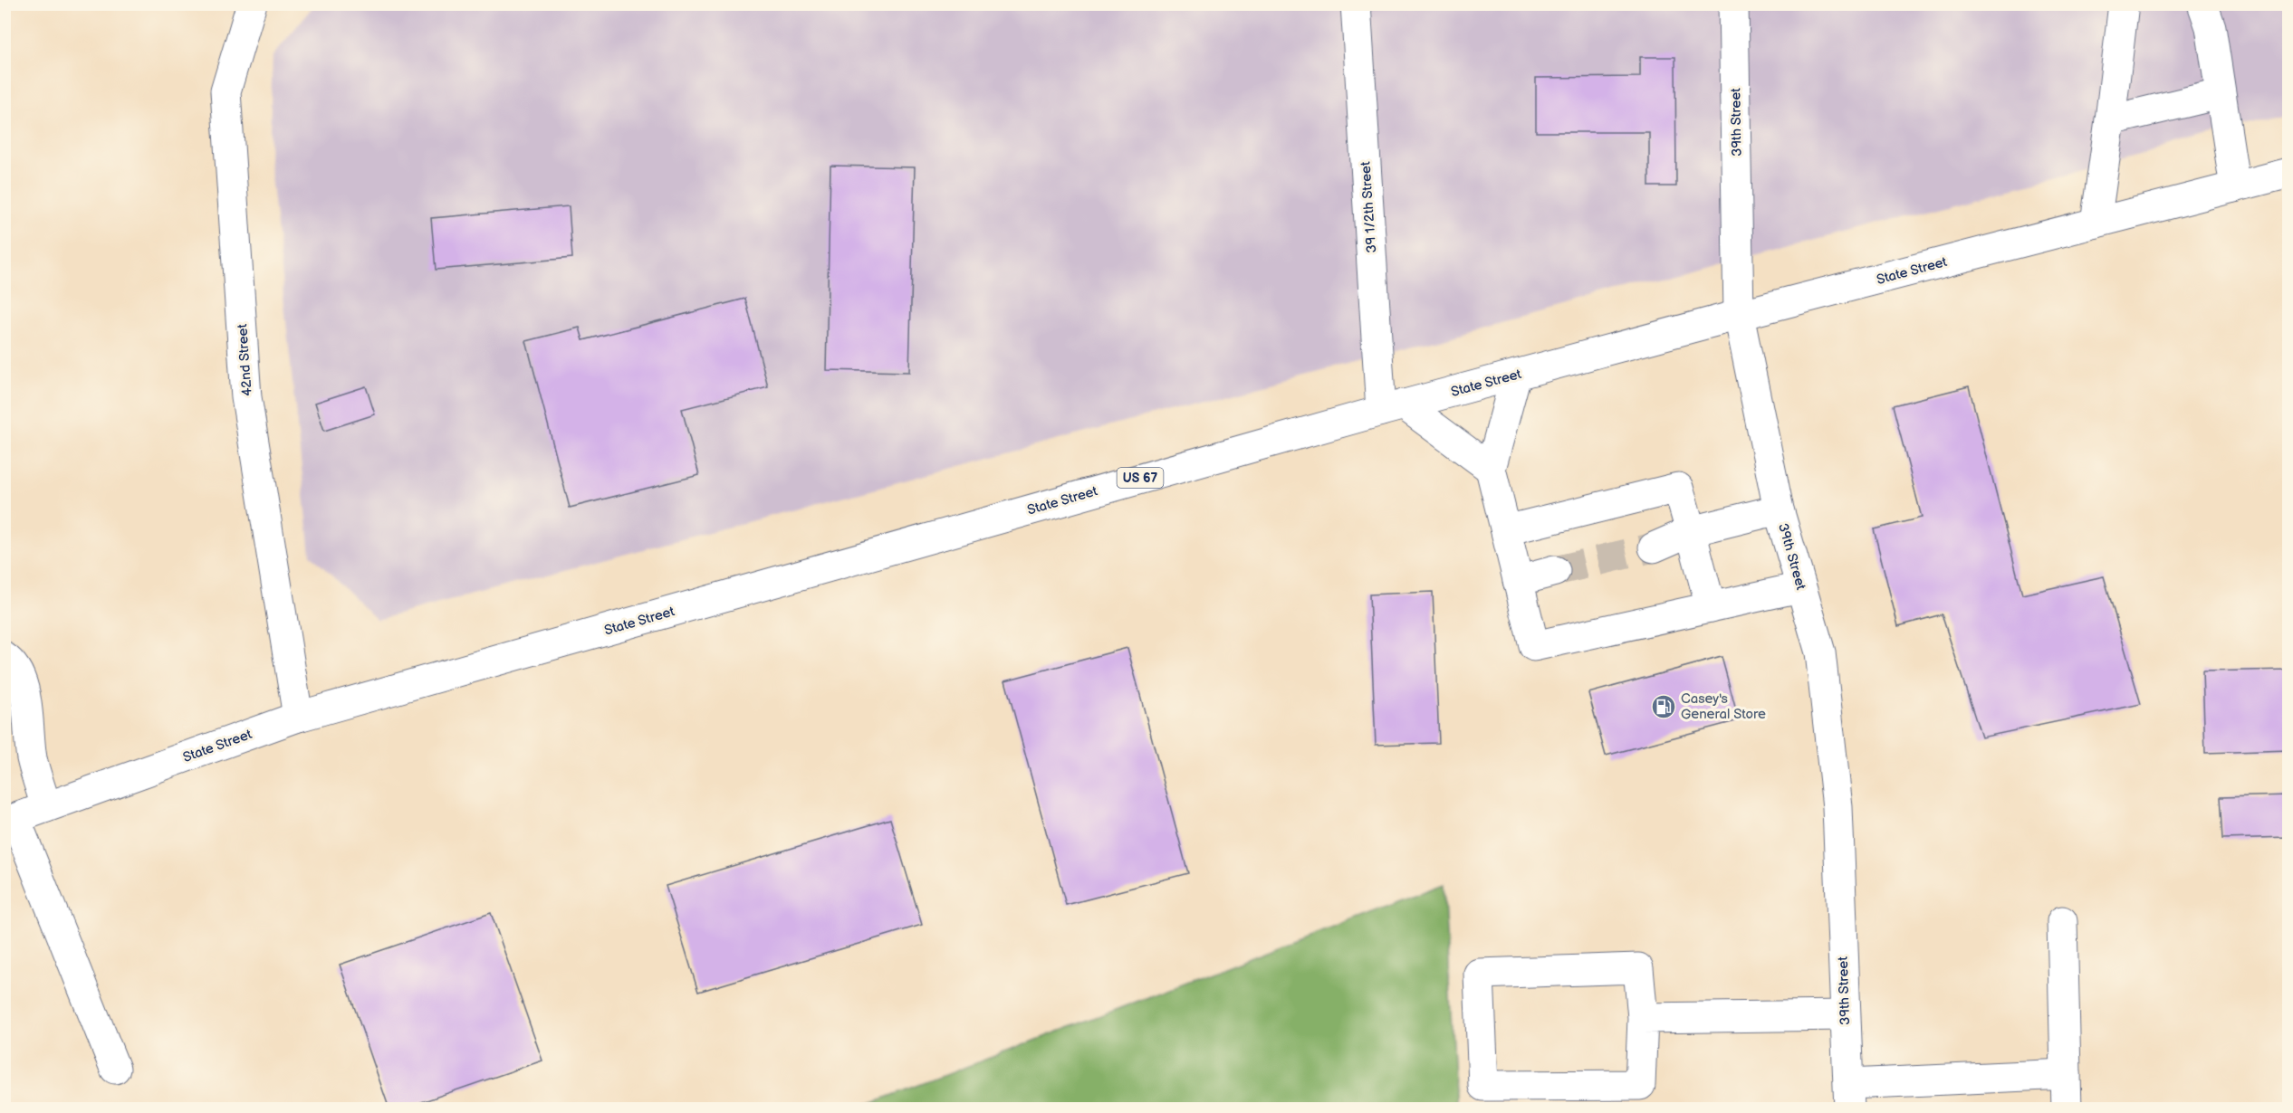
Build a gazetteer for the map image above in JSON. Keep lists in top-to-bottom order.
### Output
{
  "streets": {
    "main road": [
      "39th Street",
      "39 1/2th Street",
      "State Street",
      "42nd Street",
      "US 67"
    ]
  },
  "crossings": [
    ["39th Street", "State Street"],
    ["39 1/2th Street", "State Street"],
    ["State Street", "42nd Street"]
  ],
  "places": {
    "fuel station": ["Casey's General Store"]
  }
}
